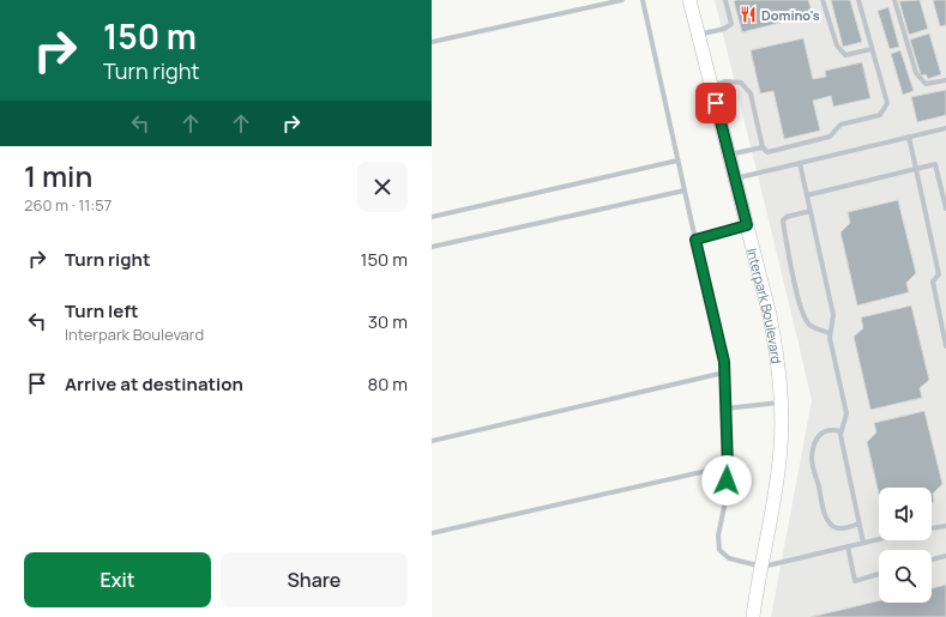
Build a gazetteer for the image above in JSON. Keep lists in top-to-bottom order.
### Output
{
  "streets": {
    "street": ["Interpark Boulevard"]
  },
  "places": {
    "restaurant": ["Domino's"]
  },
  "page": {
    "turn": ["150 m", "Turn right"],
    "heading": ["1 min", "260 m · 11:57"],
    "list": [
      {
        "name": "Turn right",
        "value": "150 m"
      },
      {
        "name": "Turn left",
        "note": "Interpark Boulevard",
        "value": "30 m"
      },
      {
        "name": "Arrive at destination",
        "value": "80 m"
      }
    ],
    "buttons": ["Exit", "Share"]
  }
}
